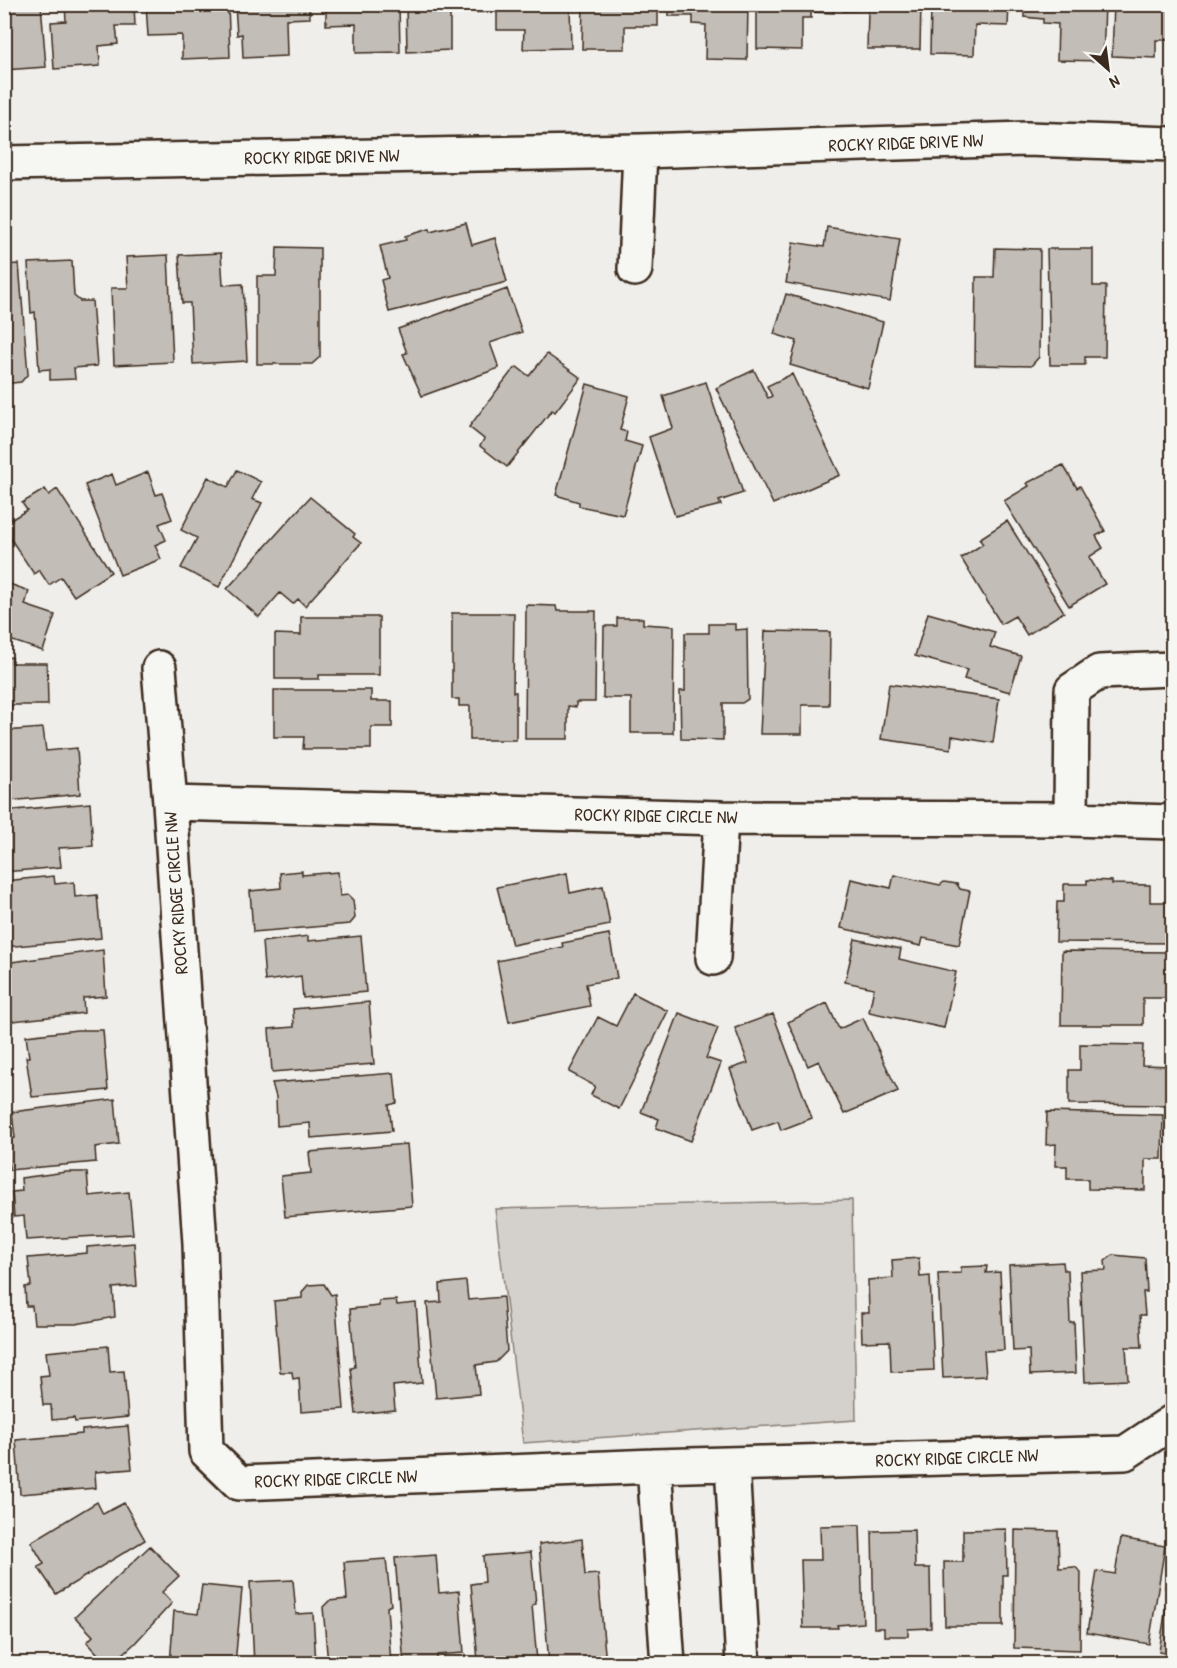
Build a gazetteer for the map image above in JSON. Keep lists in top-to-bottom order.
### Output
{
  "streets": {
    "street": ["ROCKY RIDGE DRIVE NW", "ROCKY RIDGE CIRCLE NW"]
  },
  "north": "bottom right"
}
